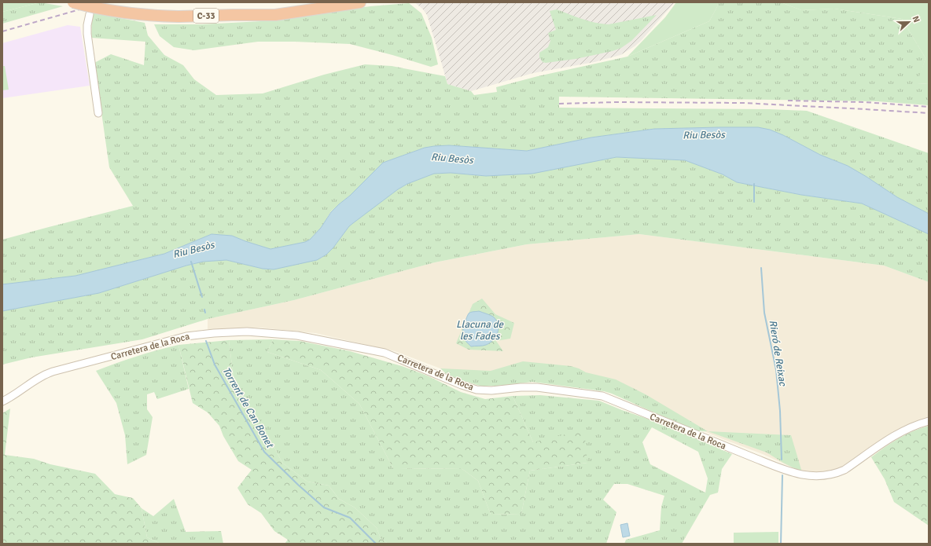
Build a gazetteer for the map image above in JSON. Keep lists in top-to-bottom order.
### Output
{
  "streets": {
    "highway": ["C-33"],
    "street": ["Carretera de la Roca"]
  },
  "water": [
    "Riu Besòs",
    "Llacuna de les Fades",
    "Rieró de Reixac",
    "Torrent de Can Bonet"
  ],
  "north": "right"
}
